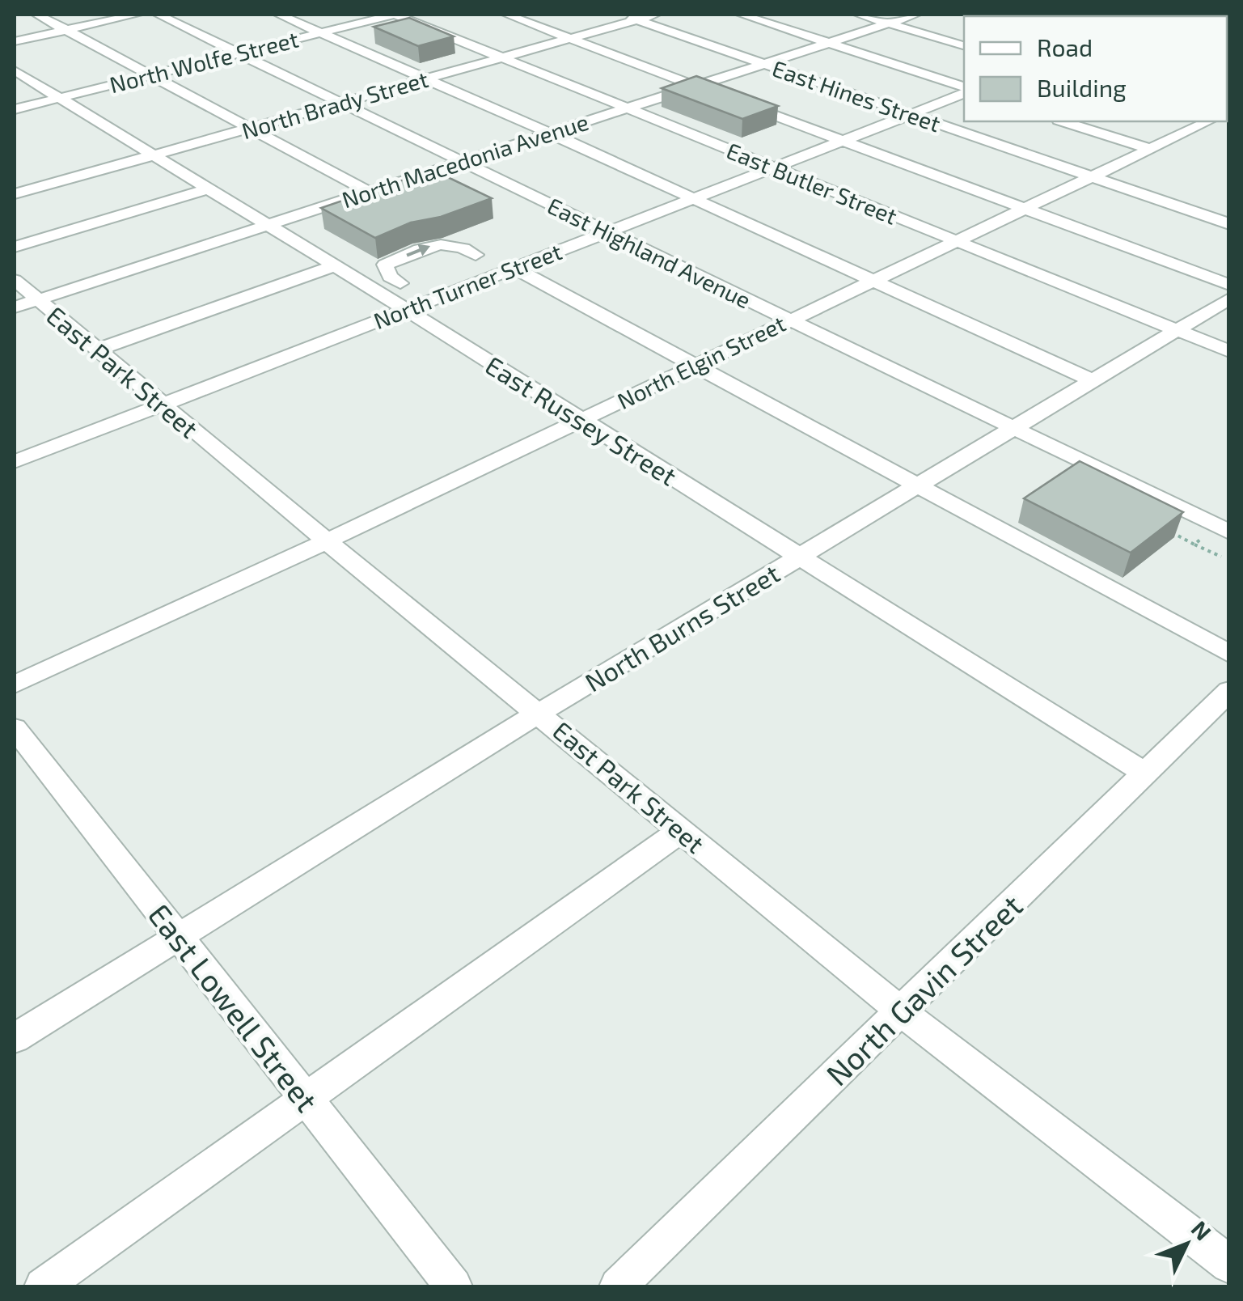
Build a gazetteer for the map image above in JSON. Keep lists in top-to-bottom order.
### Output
{
  "streets": {
    "street": [
      "North Wolfe Street",
      "East Hines Street",
      "North Brady Street",
      "North Macedonia Avenue",
      "East Butler Street",
      "East Highland Avenue",
      "North Turner Street",
      "North Elgin Street",
      "East Park Street",
      "East Russey Street",
      "North Burns Street",
      "North Gavin Street",
      "East Lowell Street"
    ]
  },
  "crossings": [
    ["North Wolfe Street", "East Butler Street"],
    ["North Wolfe Street", "East Highland Avenue"],
    ["North Wolfe Street", "East Russey Street"],
    ["East Hines Street", "North Brady Street"],
    ["East Hines Street", "North Macedonia Avenue"],
    ["East Hines Street", "North Turner Street"],
    ["East Hines Street", "North Elgin Street"],
    ["North Brady Street", "East Butler Street"],
    ["North Brady Street", "East Highland Avenue"],
    ["North Brady Street", "East Russey Street"],
    ["North Macedonia Avenue", "East Butler Street"],
    ["North Macedonia Avenue", "East Highland Avenue"],
    ["North Macedonia Avenue", "East Park Street"],
    ["North Macedonia Avenue", "East Russey Street"],
    ["East Butler Street", "North Turner Street"],
    ["East Butler Street", "North Elgin Street"],
    ["East Butler Street", "North Burns Street"],
    ["East Highland Avenue", "North Turner Street"],
    ["East Highland Avenue", "North Elgin Street"],
    ["East Highland Avenue", "North Burns Street"],
    ["North Turner Street", "East Park Street"],
    ["North Turner Street", "East Russey Street"],
    ["North Elgin Street", "East Park Street"],
    ["North Elgin Street", "East Russey Street"],
    ["East Park Street", "North Burns Street"],
    ["East Park Street", "North Gavin Street"],
    ["East Russey Street", "North Burns Street"],
    ["East Russey Street", "North Gavin Street"],
    ["North Burns Street", "East Lowell Street"]
  ],
  "legend": ["Road", "Building"],
  "north": "top right"
}
